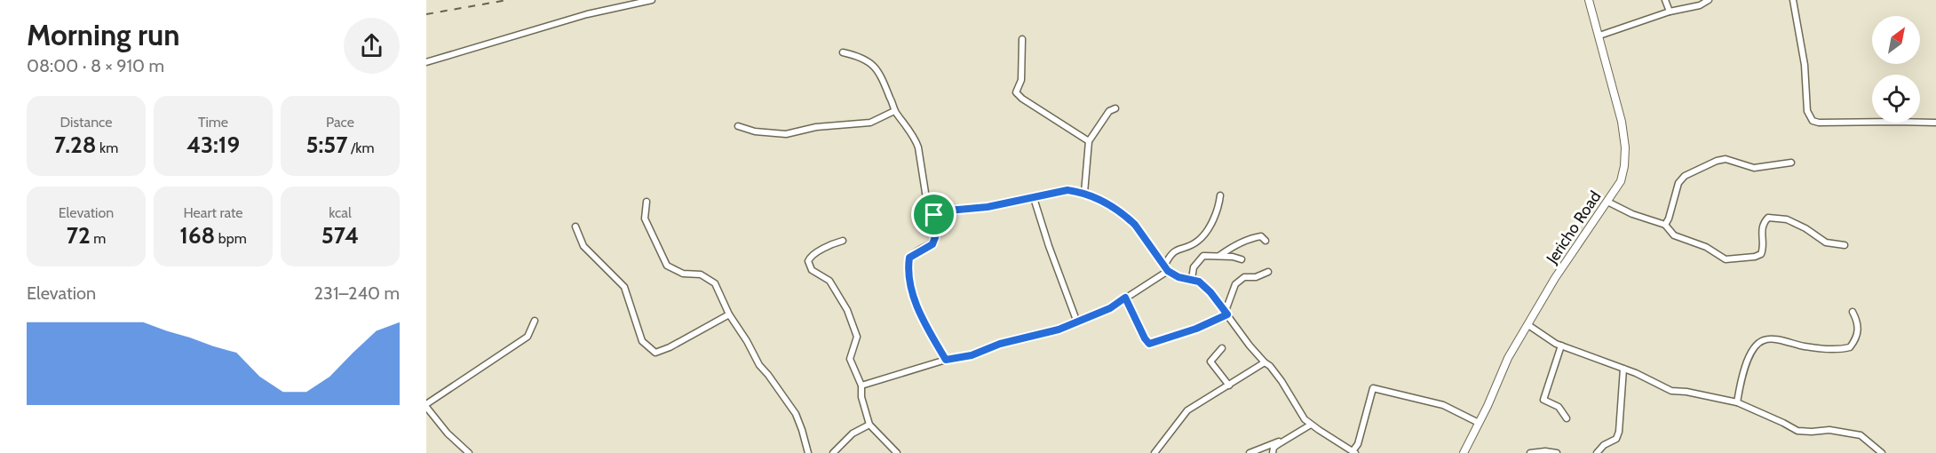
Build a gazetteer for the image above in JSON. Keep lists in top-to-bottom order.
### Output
{
  "streets": {
    "street": ["Jericho Road"]
  },
  "north": "top right",
  "page": {
    "heading": ["Morning run", "08:00 · 8 × 910 m"],
    "stats": [
      ["Distance", "7.28 km"],
      ["Time", "43:19"],
      ["Pace", "5:57 /km"],
      ["Elevation", "72 m"],
      ["Heart rate", "168 bpm"],
      ["kcal", "574"]
    ],
    "chart": ["Elevation", "231–240 m"]
  }
}
